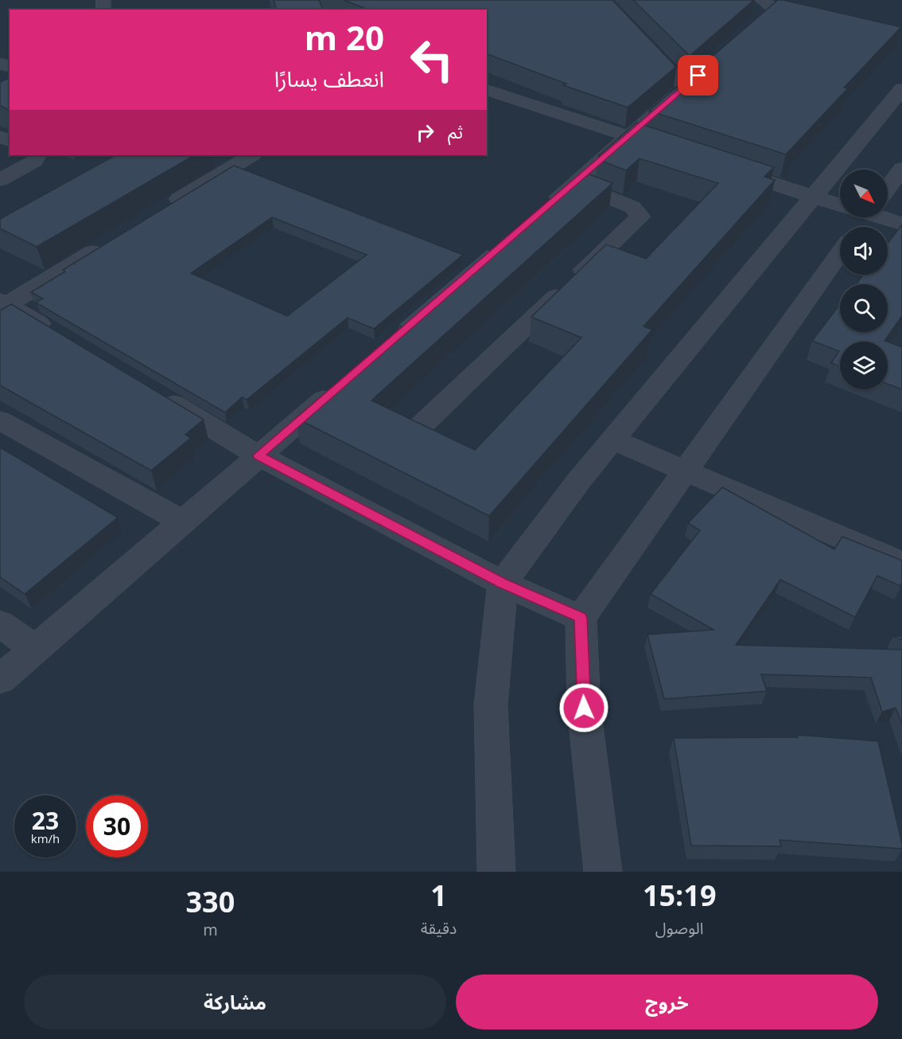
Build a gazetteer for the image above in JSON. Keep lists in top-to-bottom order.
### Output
{
  "north": "bottom right",
  "page": {
    "turn": ["20 m", "انعطف يسارًا"],
    "then": "ثم",
    "speed": "23 km/h",
    "limit": "30",
    "eta": [
      "15:19",
      "الوصول",
      "1",
      "دقيقة",
      "330",
      "m"
    ],
    "buttons": ["خروج", "مشاركة"]
  }
}
